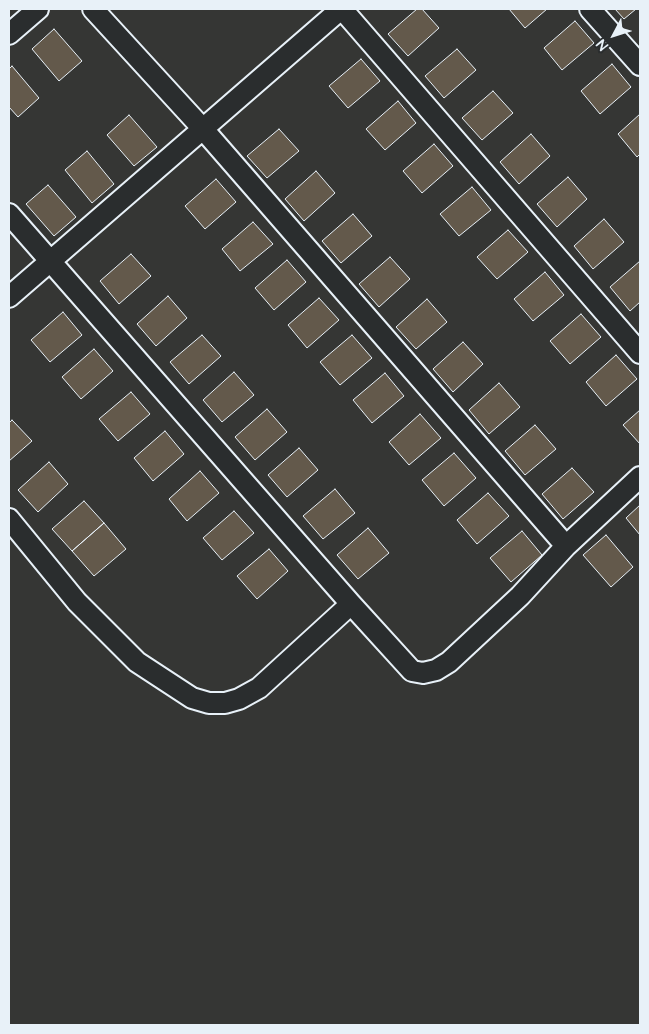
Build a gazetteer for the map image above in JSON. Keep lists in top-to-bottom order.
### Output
{
  "north": "bottom left"
}
